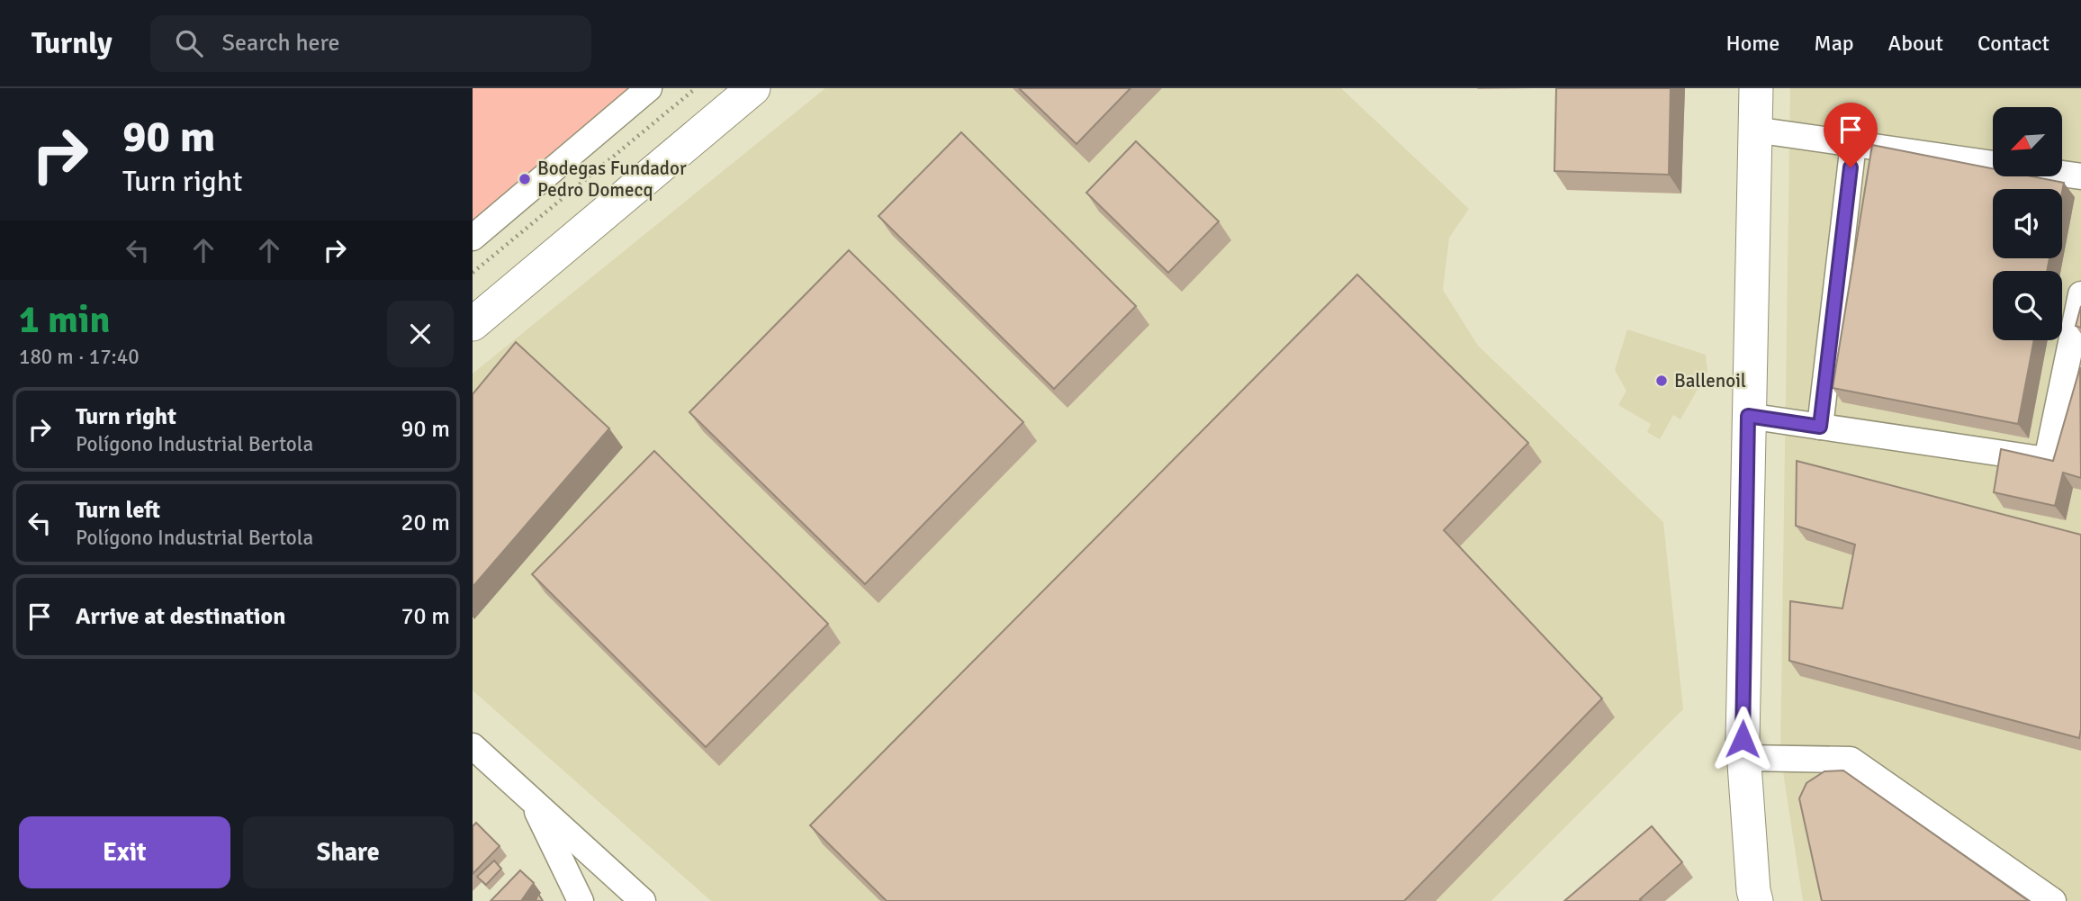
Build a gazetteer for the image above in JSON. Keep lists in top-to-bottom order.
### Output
{
  "places": ["Bodegas Fundador Pedro Domecq", "Ballenoil"],
  "north": "bottom left",
  "page": {
    "header": "Turnly",
    "search": "Search here",
    "nav": [
      "Home",
      "Map",
      "About",
      "Contact"
    ],
    "turn": ["90 m", "Turn right"],
    "heading": ["1 min", "180 m · 17:40"],
    "list": [
      {
        "name": "Turn right",
        "note": "Polígono Industrial Bertola",
        "value": "90 m"
      },
      {
        "name": "Turn left",
        "note": "Polígono Industrial Bertola",
        "value": "20 m"
      },
      {
        "name": "Arrive at destination",
        "value": "70 m"
      }
    ],
    "buttons": ["Exit", "Share"]
  }
}
